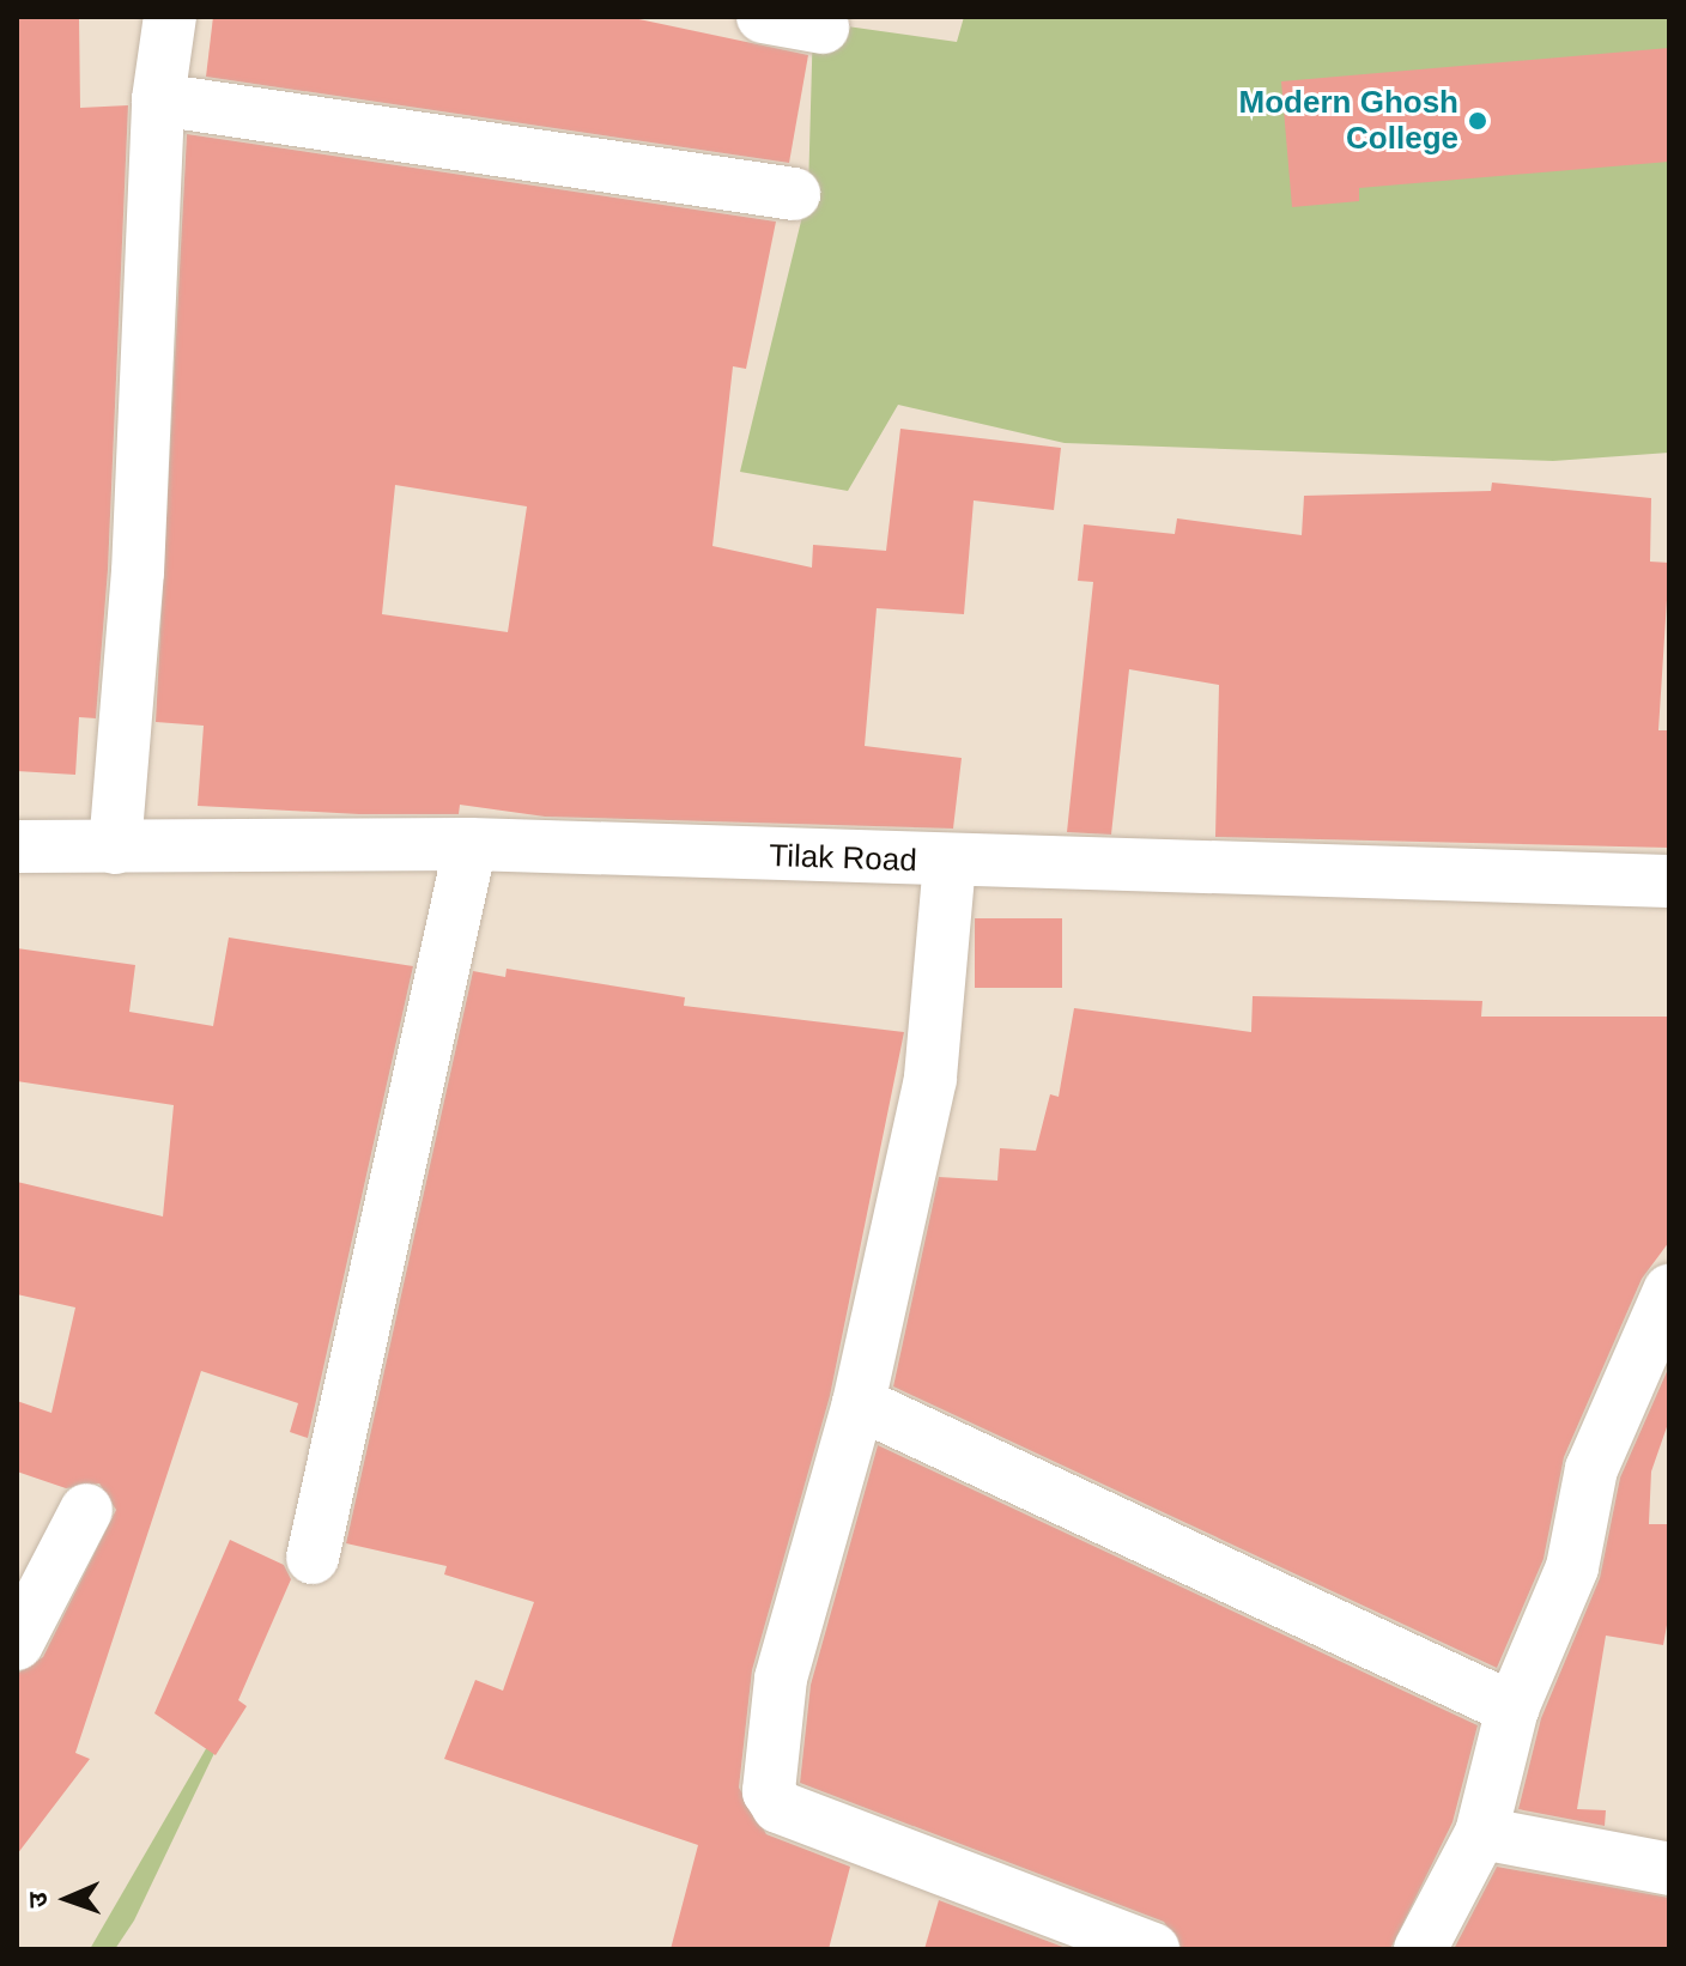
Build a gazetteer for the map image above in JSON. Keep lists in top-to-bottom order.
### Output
{
  "streets": {
    "street": ["Tilak Road"]
  },
  "places": ["Modern Ghosh College"],
  "north": "left"
}
